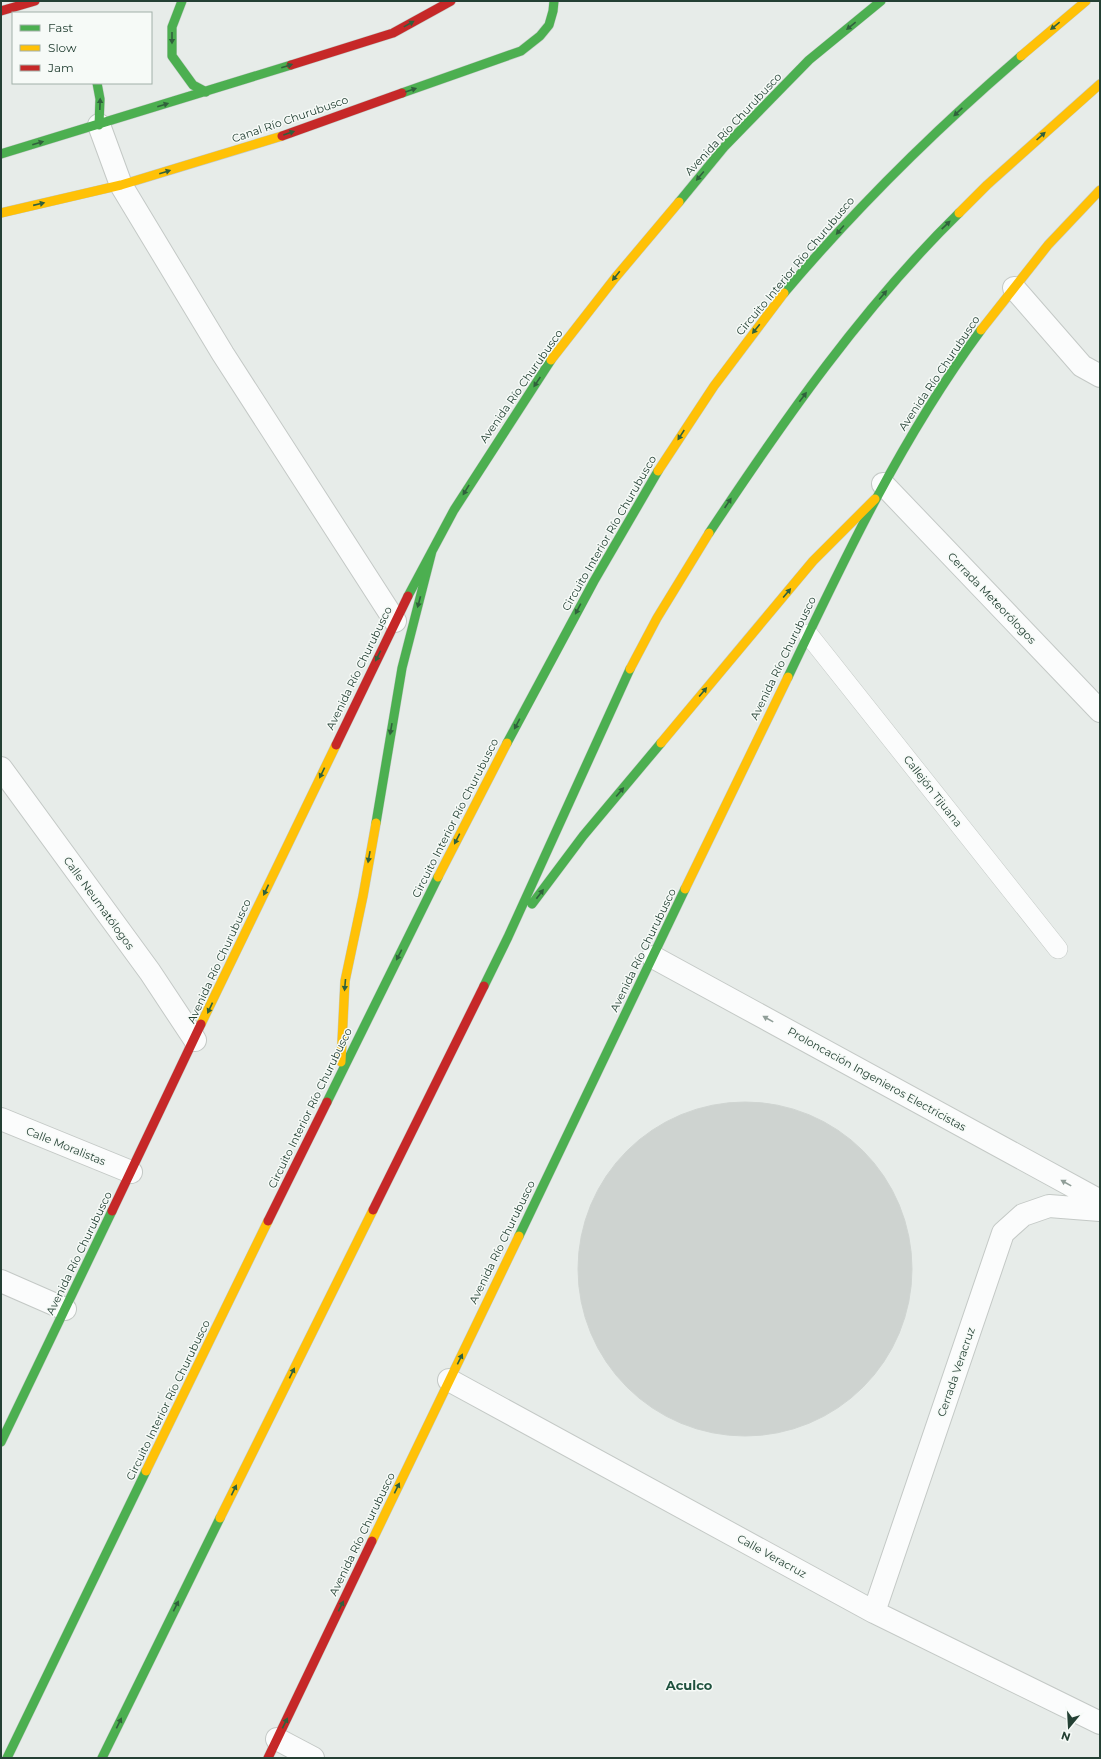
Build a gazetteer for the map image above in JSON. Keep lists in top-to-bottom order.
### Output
{
  "streets": {
    "main road": ["Canal Río Churubusco", "Avenida Río Churubusco", "Circuito Interior Río Churubusco"],
    "street": [
      "Cerrada Meteorólogos",
      "Calle Neumatólogos",
      "Proloncación Ingenieros Electricistas",
      "Calle Moralistas",
      "Cerrada Veracruz",
      "Calle Veracruz"
    ],
    "lane": ["Callejón Tijuana"]
  },
  "crossings": [
    ["Avenida Río Churubusco", "Cerrada Meteorólogos"],
    ["Avenida Río Churubusco", "Callejón Tijuana"],
    ["Avenida Río Churubusco", "Calle Neumatólogos"],
    ["Avenida Río Churubusco", "Proloncación Ingenieros Electricistas"],
    ["Avenida Río Churubusco", "Calle Moralistas"],
    ["Avenida Río Churubusco", "Calle Veracruz"],
    ["Cerrada Veracruz", "Calle Veracruz"]
  ],
  "one_way": ["Proloncación Ingenieros Electricistas"],
  "districts": ["Aculco"],
  "legend": ["Fast", "Slow", "Jam"],
  "north": "bottom"
}
